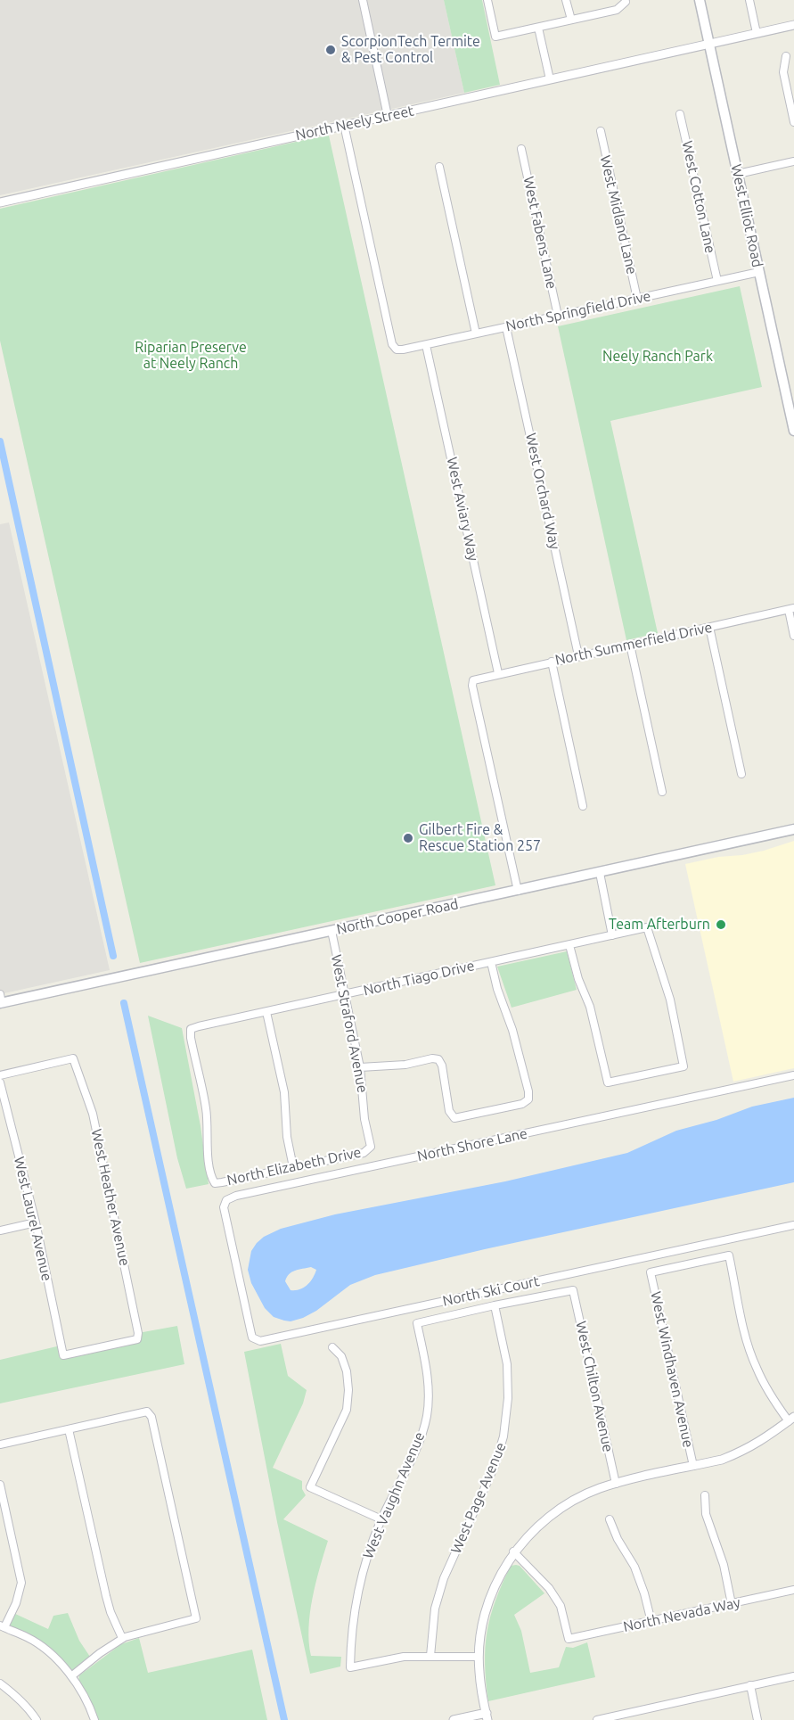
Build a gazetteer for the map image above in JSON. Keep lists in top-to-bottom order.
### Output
{
  "streets": {
    "main road": ["West Elliot Road", "North Cooper Road"],
    "street": [
      "North Neely Street",
      "West Cotton Lane",
      "West Midland Lane",
      "West Fabens Lane",
      "North Springfield Drive",
      "West Orchard Way",
      "West Aviary Way",
      "North Summerfield Drive",
      "North Tiago Drive",
      "West Straford Avenue",
      "North Shore Lane",
      "North Elizabeth Drive",
      "West Heather Avenue",
      "West Laurel Avenue",
      "North Ski Court",
      "West Windhaven Avenue",
      "West Chilton Avenue",
      "West Vaughn Avenue",
      "West Page Avenue",
      "North Nevada Way"
    ]
  },
  "crossings": [
    ["North Neely Street", "West Elliot Road"],
    ["North Neely Street", "North Springfield Drive"],
    ["West Cotton Lane", "North Springfield Drive"],
    ["West Midland Lane", "North Springfield Drive"],
    ["West Elliot Road", "North Springfield Drive"],
    ["West Fabens Lane", "North Springfield Drive"],
    ["North Springfield Drive", "West Orchard Way"],
    ["North Springfield Drive", "West Aviary Way"],
    ["West Orchard Way", "North Summerfield Drive"],
    ["West Aviary Way", "North Summerfield Drive"],
    ["North Summerfield Drive", "North Cooper Road"],
    ["North Cooper Road", "West Straford Avenue"],
    ["North Tiago Drive", "West Straford Avenue"],
    ["North Tiago Drive", "North Elizabeth Drive"],
    ["West Straford Avenue", "North Elizabeth Drive"],
    ["North Shore Lane", "North Ski Court"],
    ["West Heather Avenue", "West Laurel Avenue"],
    ["West Chilton Avenue", "West Vaughn Avenue"],
    ["West Chilton Avenue", "West Page Avenue"],
    ["West Vaughn Avenue", "West Page Avenue"]
  ],
  "parks": ["Riparian Preserve at Neely Ranch", "Neely Ranch Park"],
  "places": ["ScorpionTech Termite & Pest Control", "Gilbert Fire & Rescue Station 257", "Team Afterburn"]
}
